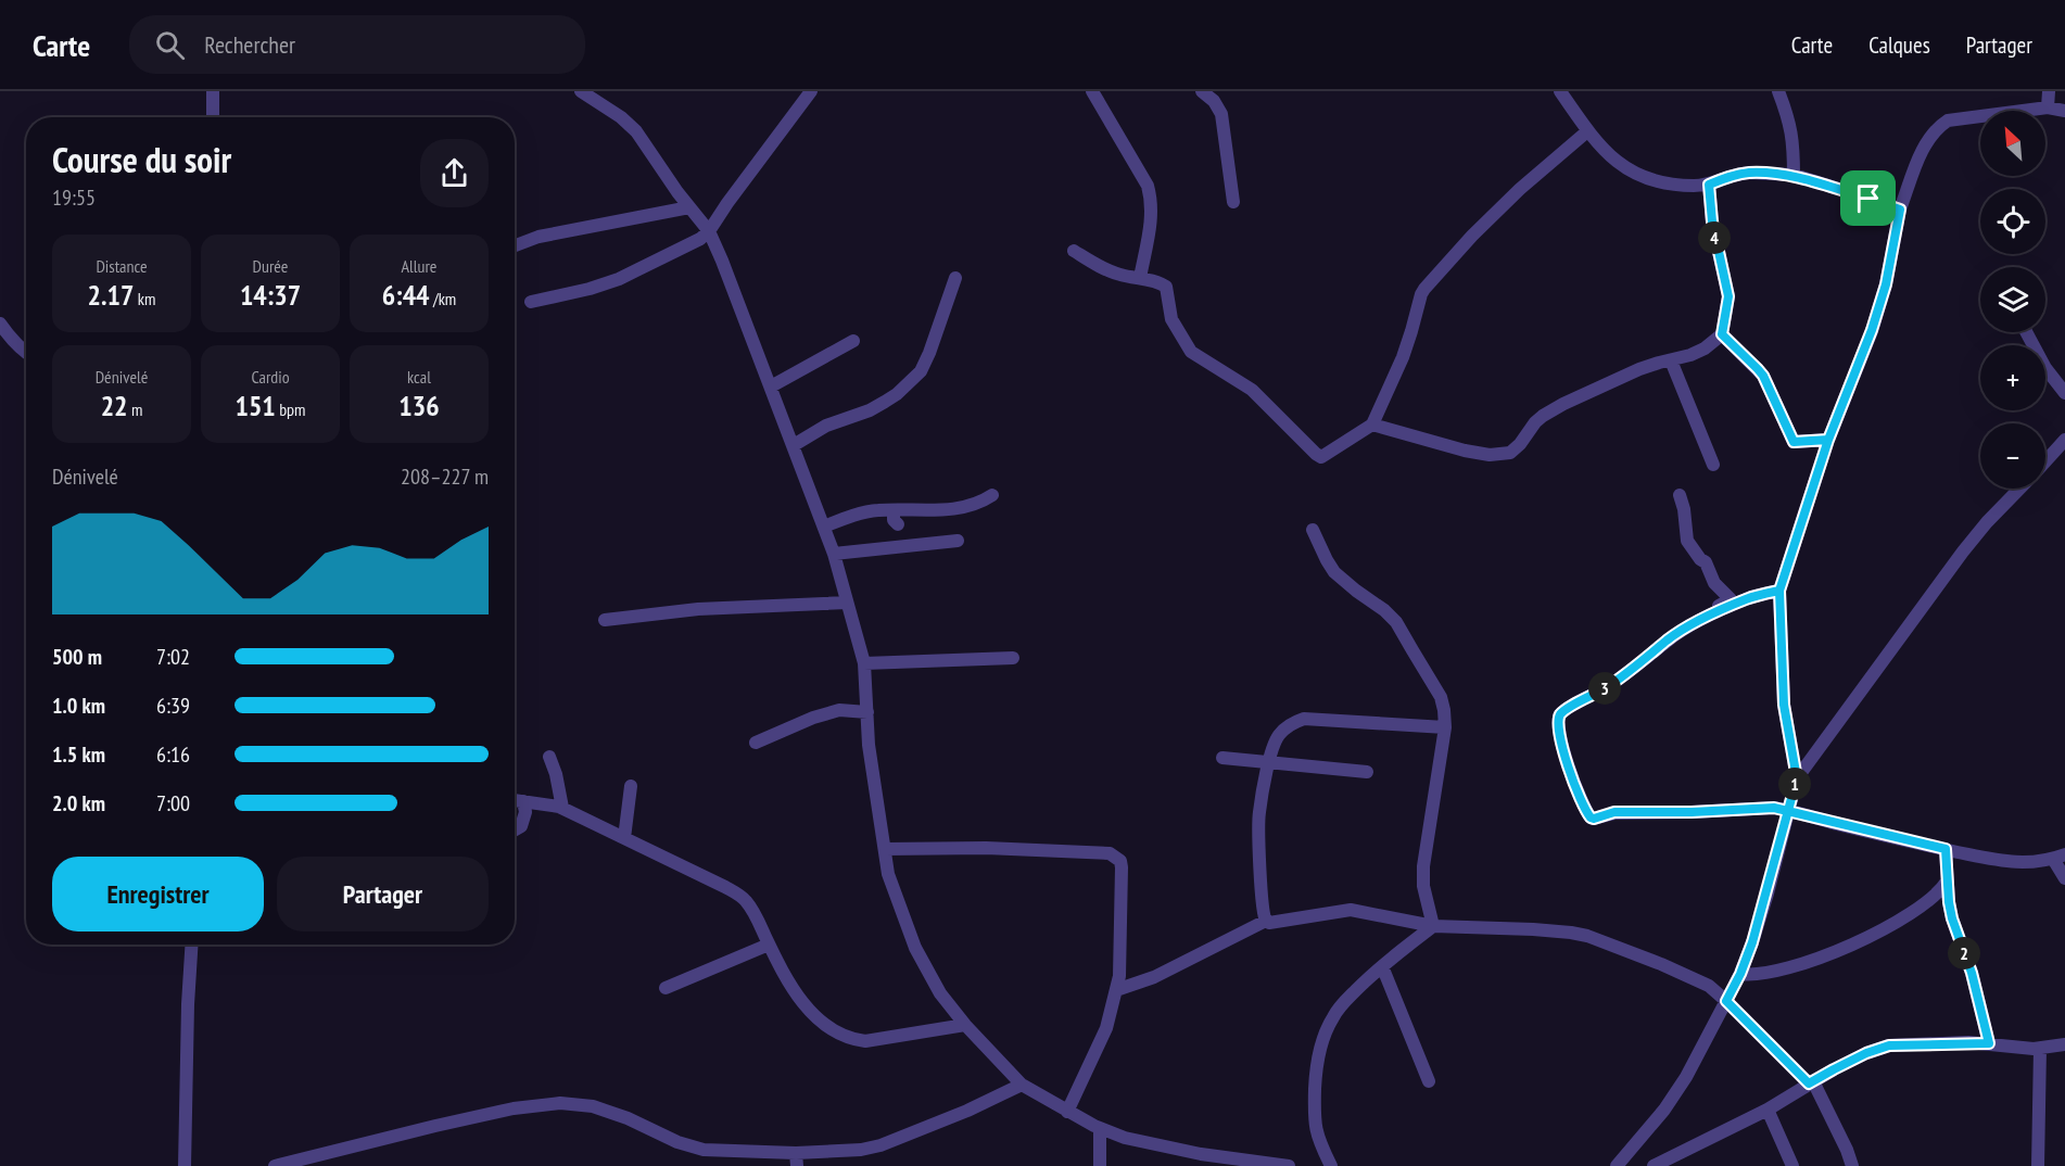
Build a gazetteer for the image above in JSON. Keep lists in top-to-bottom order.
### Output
{
  "north": "top left",
  "page": {
    "header": "Carte",
    "search": "Rechercher",
    "nav": ["Carte", "Calques", "Partager"],
    "map_buttons": ["+", "−"],
    "heading": ["Course du soir", "19:55"],
    "pins": [
      "4",
      "3",
      "1",
      "2"
    ],
    "stats": [
      ["Distance", "2.17 km"],
      ["Durée", "14:37"],
      ["Allure", "6:44 /km"],
      ["Dénivelé", "22 m"],
      ["Cardio", "151 bpm"],
      ["kcal", "136"]
    ],
    "chart": ["Dénivelé", "208–227 m"],
    "list": [
      {
        "name": "500 m",
        "note": "7:02"
      },
      {
        "name": "1.0 km",
        "note": "6:39"
      },
      {
        "name": "1.5 km",
        "note": "6:16"
      },
      {
        "name": "2.0 km",
        "note": "7:00"
      }
    ],
    "buttons": ["Enregistrer", "Partager"]
  }
}
